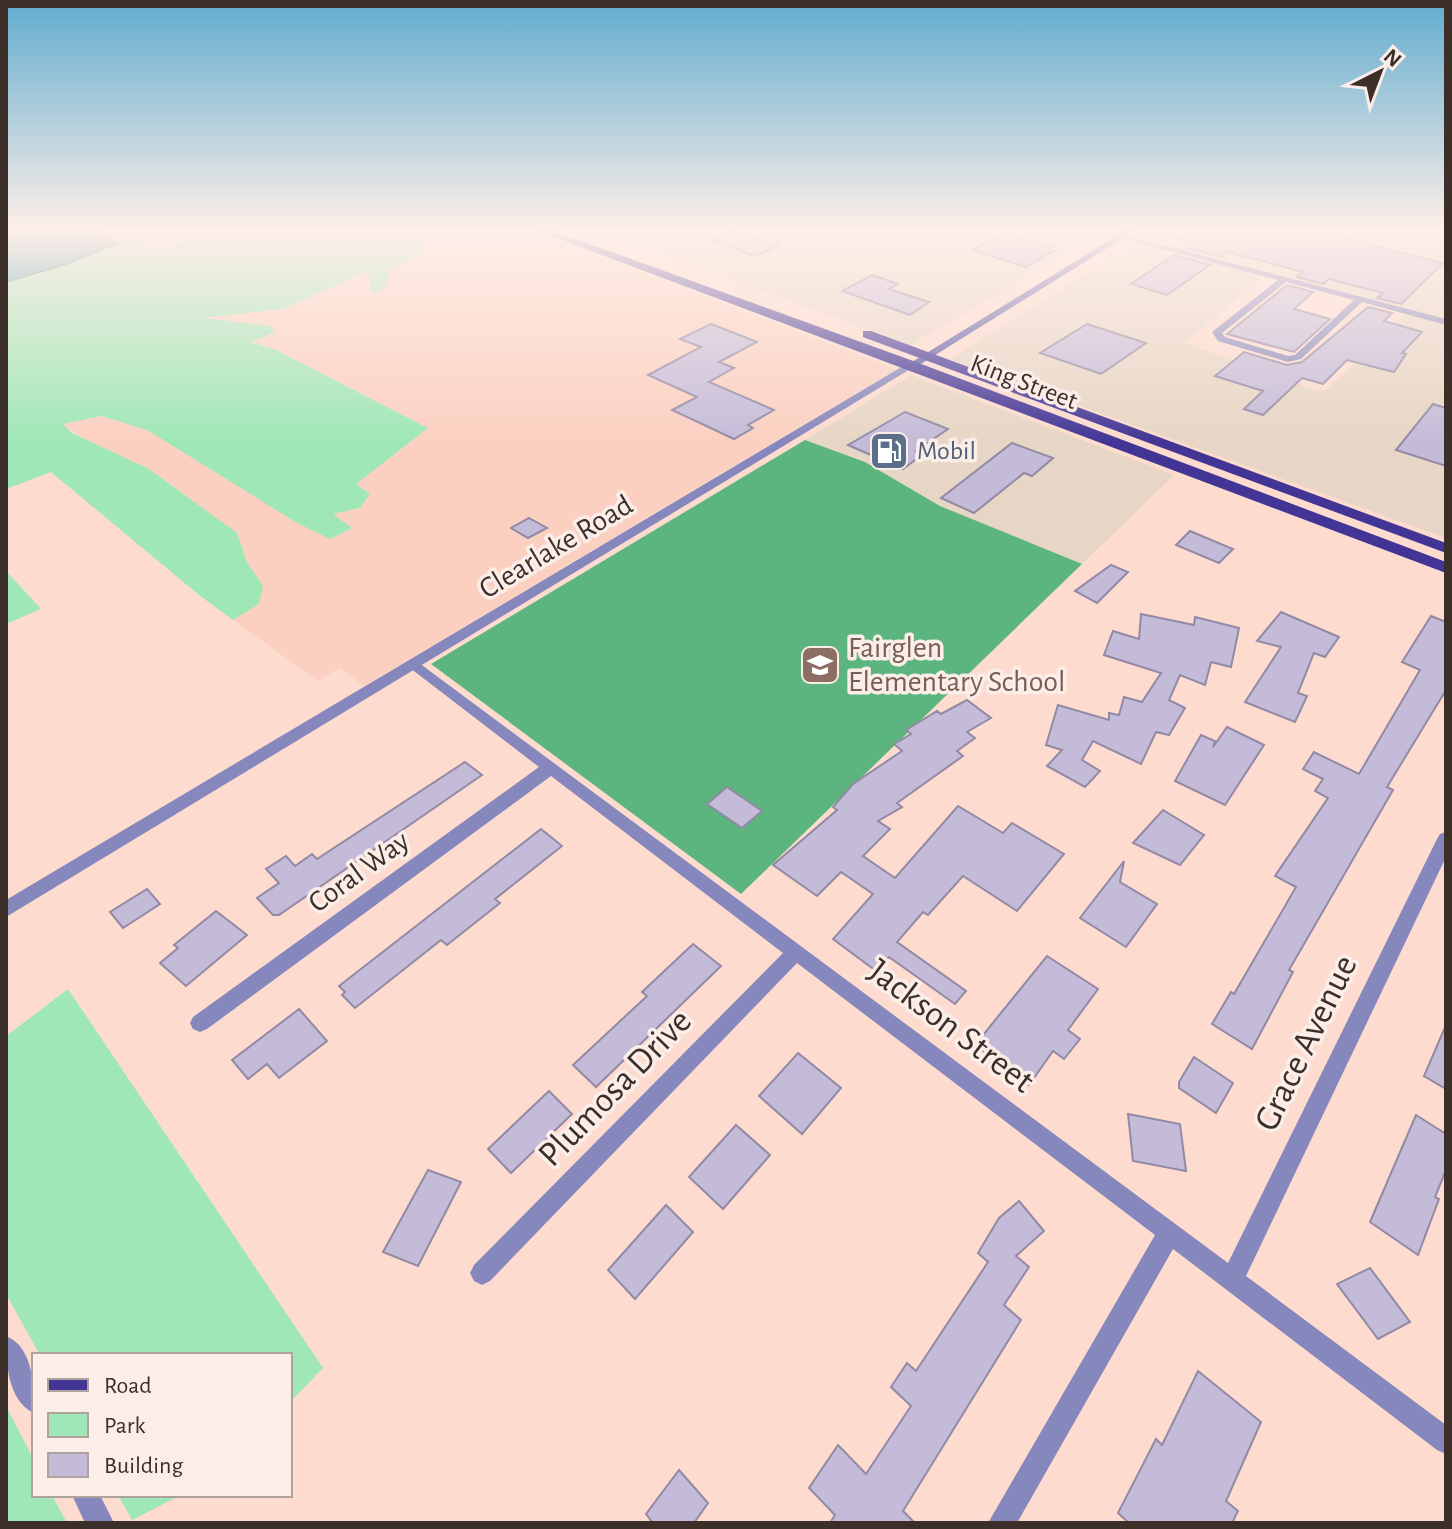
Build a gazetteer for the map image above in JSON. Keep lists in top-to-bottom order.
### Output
{
  "streets": {
    "main road": ["King Street", "Clearlake Road"],
    "street": [
      "Coral Way",
      "Jackson Street",
      "Grace Avenue",
      "Plumosa Drive"
    ]
  },
  "crossings": [
    ["King Street", "Clearlake Road"],
    ["Clearlake Road", "Jackson Street"],
    ["Coral Way", "Jackson Street"],
    ["Jackson Street", "Grace Avenue"],
    ["Jackson Street", "Plumosa Drive"]
  ],
  "places": {
    "fuel station": ["Mobil"],
    "school or university": ["Fairglen Elementary School"]
  },
  "legend": ["Road", "Park", "Building"],
  "north": "top right"
}
